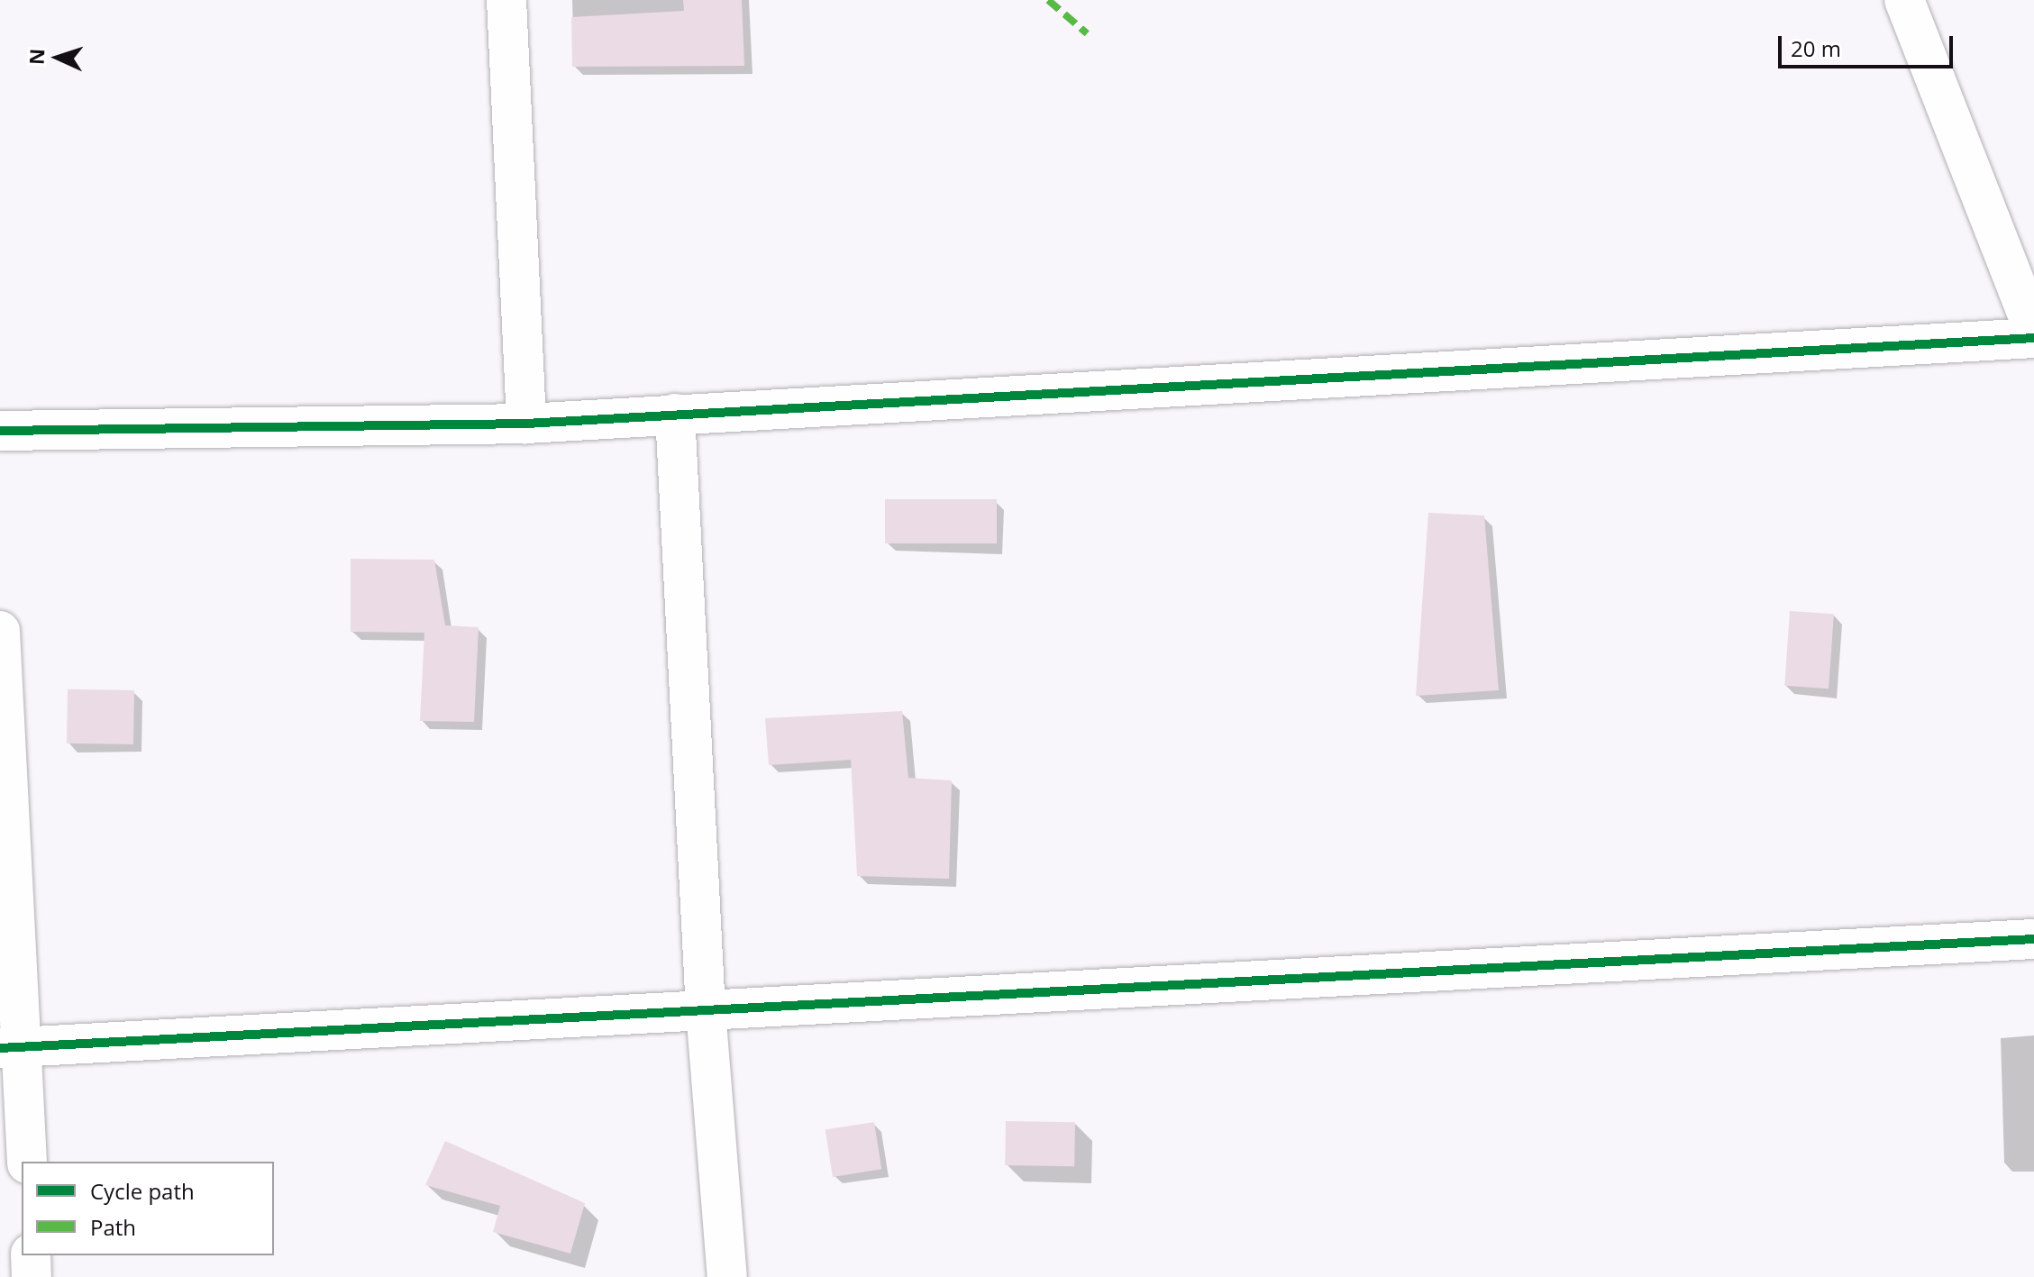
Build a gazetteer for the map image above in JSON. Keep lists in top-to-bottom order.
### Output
{
  "legend": ["Cycle path", "Path"],
  "scale_bar": "20 m",
  "north": "left"
}
